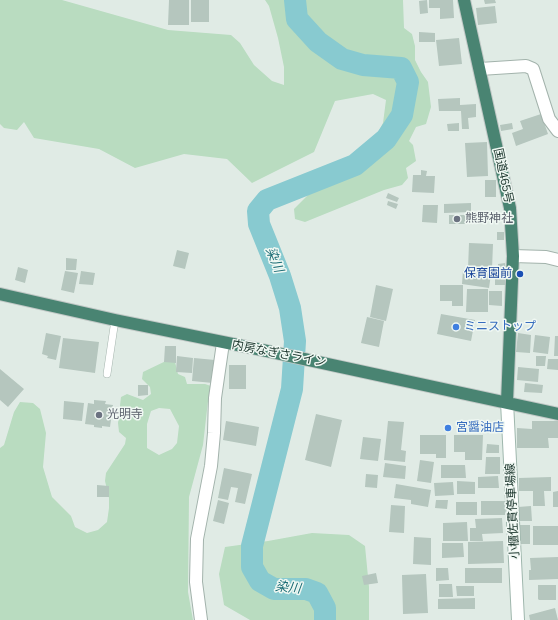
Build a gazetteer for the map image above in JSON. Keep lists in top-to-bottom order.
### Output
{
  "streets": {
    "highway": ["国道465号", "内房なぎさライン"],
    "street": ["小櫃佐貫停車場線"]
  },
  "crossings": [
    ["国道465号", "内房なぎさライン"],
    ["国道465号", "小櫃佐貫停車場線"],
    ["内房なぎさライン", "小櫃佐貫停車場線"]
  ],
  "water": ["染川"],
  "places": [
    "熊野神社",
    "保育園前",
    "ミニストップ",
    "光明寺",
    "宮醤油店"
  ]
}
